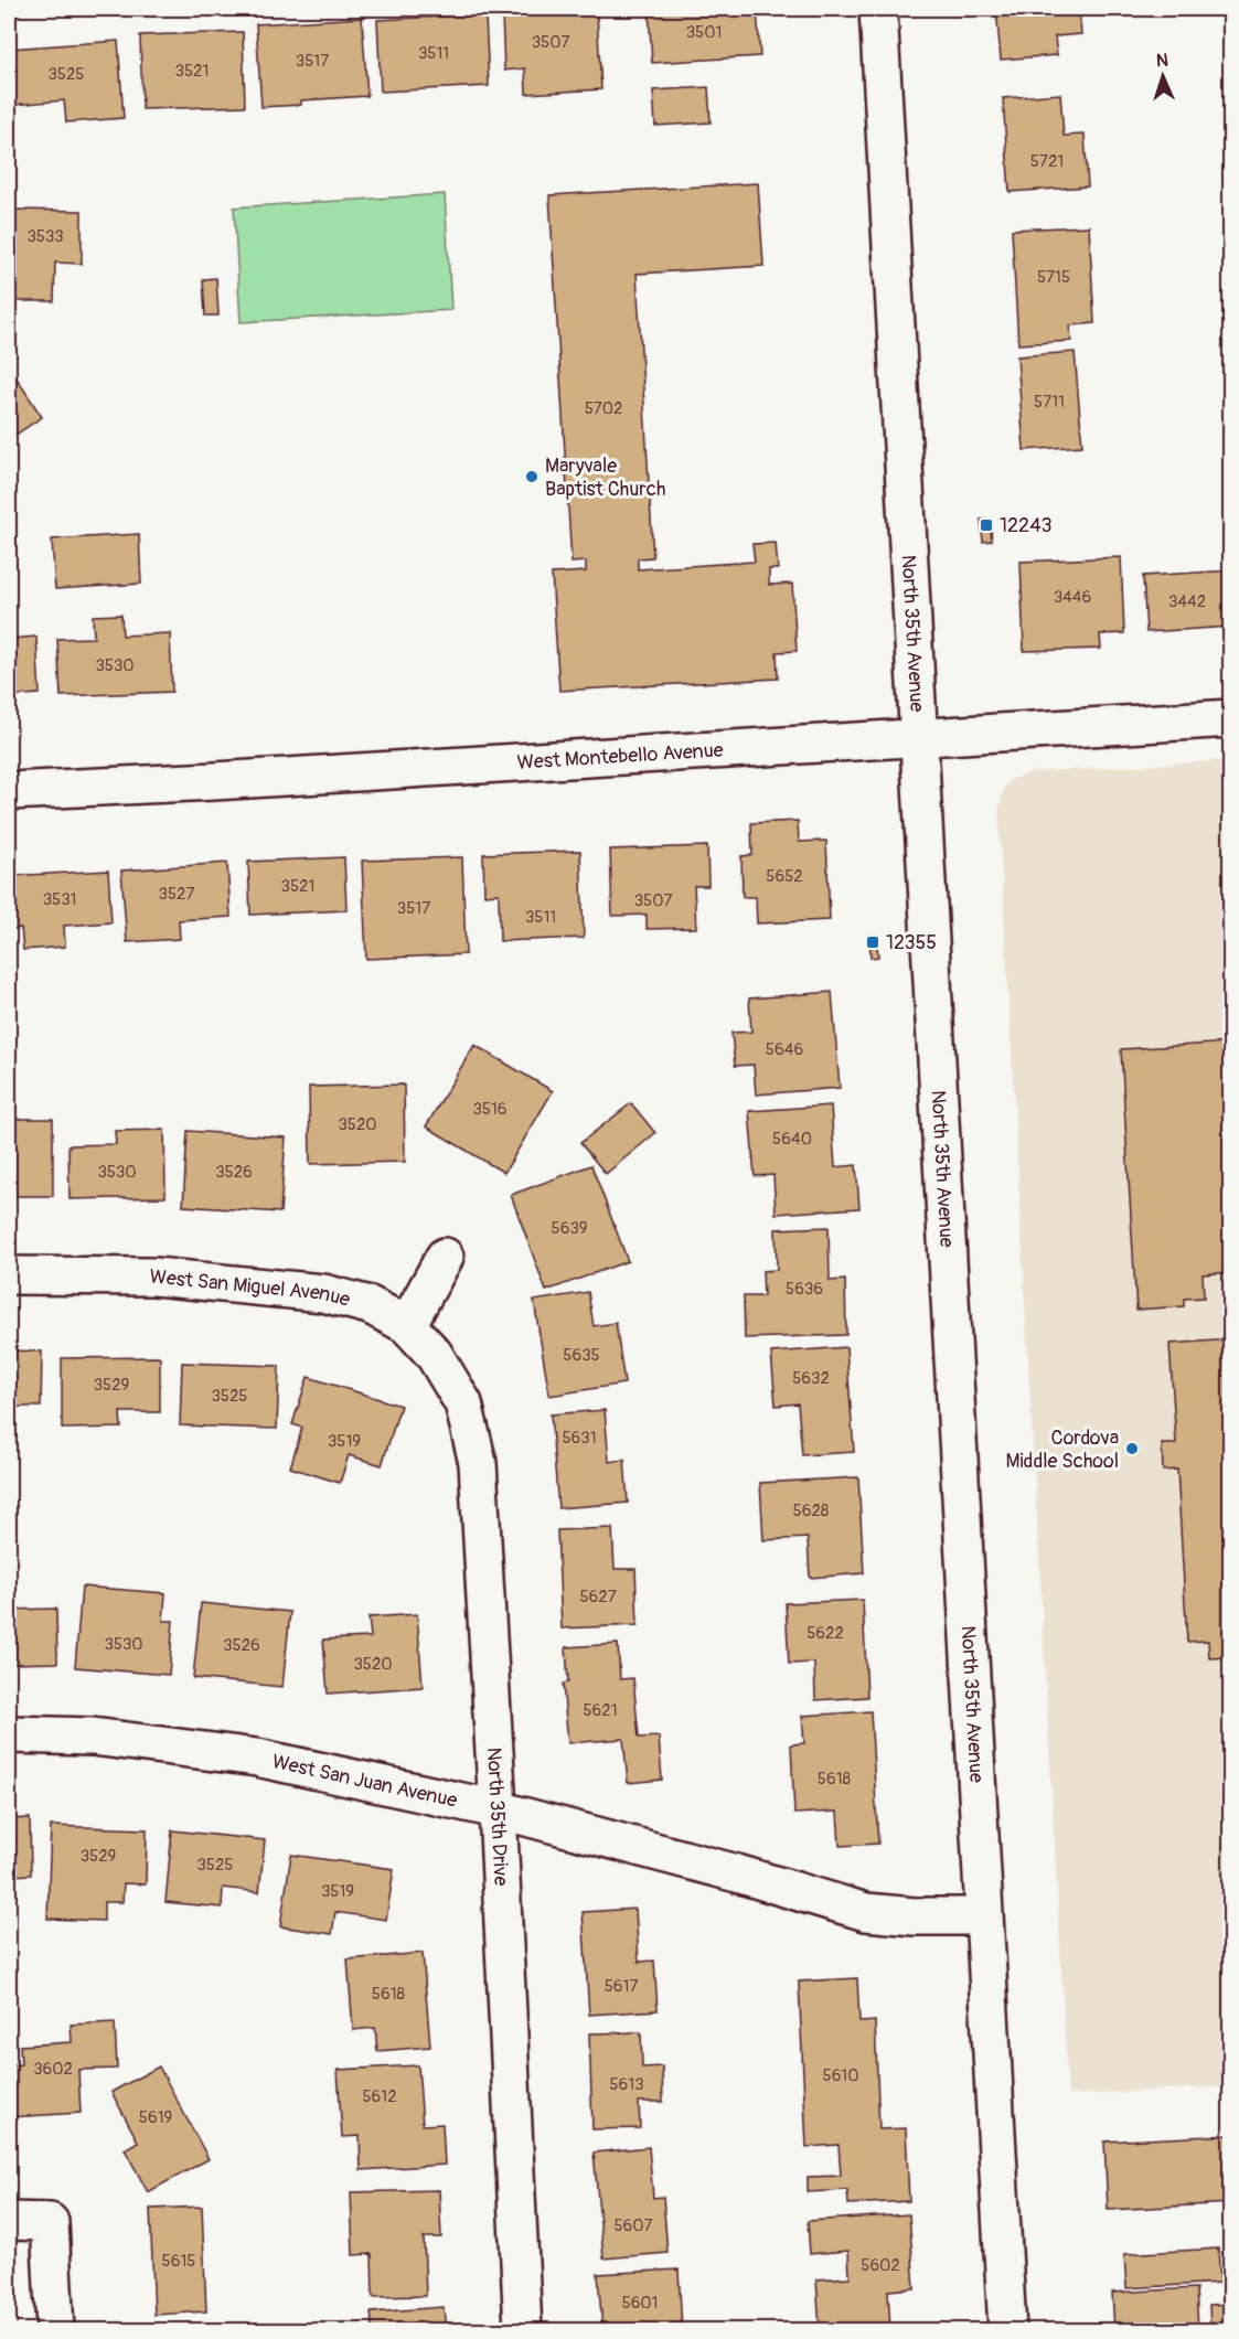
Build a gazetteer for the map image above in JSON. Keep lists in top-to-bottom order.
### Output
{
  "streets": {
    "street": [
      "North 35th Avenue",
      "West Montebello Avenue",
      "West San Miguel Avenue",
      "West San Juan Avenue",
      "North 35th Drive"
    ]
  },
  "crossings": [
    ["North 35th Avenue", "West Montebello Avenue"],
    ["North 35th Avenue", "West San Juan Avenue"],
    ["West San Miguel Avenue", "North 35th Drive"],
    ["West San Juan Avenue", "North 35th Drive"]
  ],
  "places": {
    "other": ["Maryvale Baptist Church", "Cordova Middle School"],
    "transit": ["12243", "12355"]
  },
  "house_numbers": [
    "3501",
    "3507",
    "3511",
    "3517",
    "3521",
    "3525",
    "5721",
    "3533",
    "5715",
    "5711",
    "5702",
    "3446",
    "3442",
    "3530",
    "5652",
    "3521",
    "3527",
    "3531",
    "3507",
    "3517",
    "3511",
    "5646",
    "3516",
    "3520",
    "5640",
    "3530",
    "3526",
    "5639",
    "5636",
    "5635",
    "5632",
    "3529",
    "3525",
    "5631",
    "3519",
    "5628",
    "5627",
    "5622",
    "3530",
    "3526",
    "3520",
    "5621",
    "5618",
    "3529",
    "3525",
    "3519",
    "5617",
    "5618",
    "3602",
    "5610",
    "5613",
    "5612",
    "5619",
    "5607",
    "5615",
    "5602",
    "5601"
  ],
  "north": "top"
}
